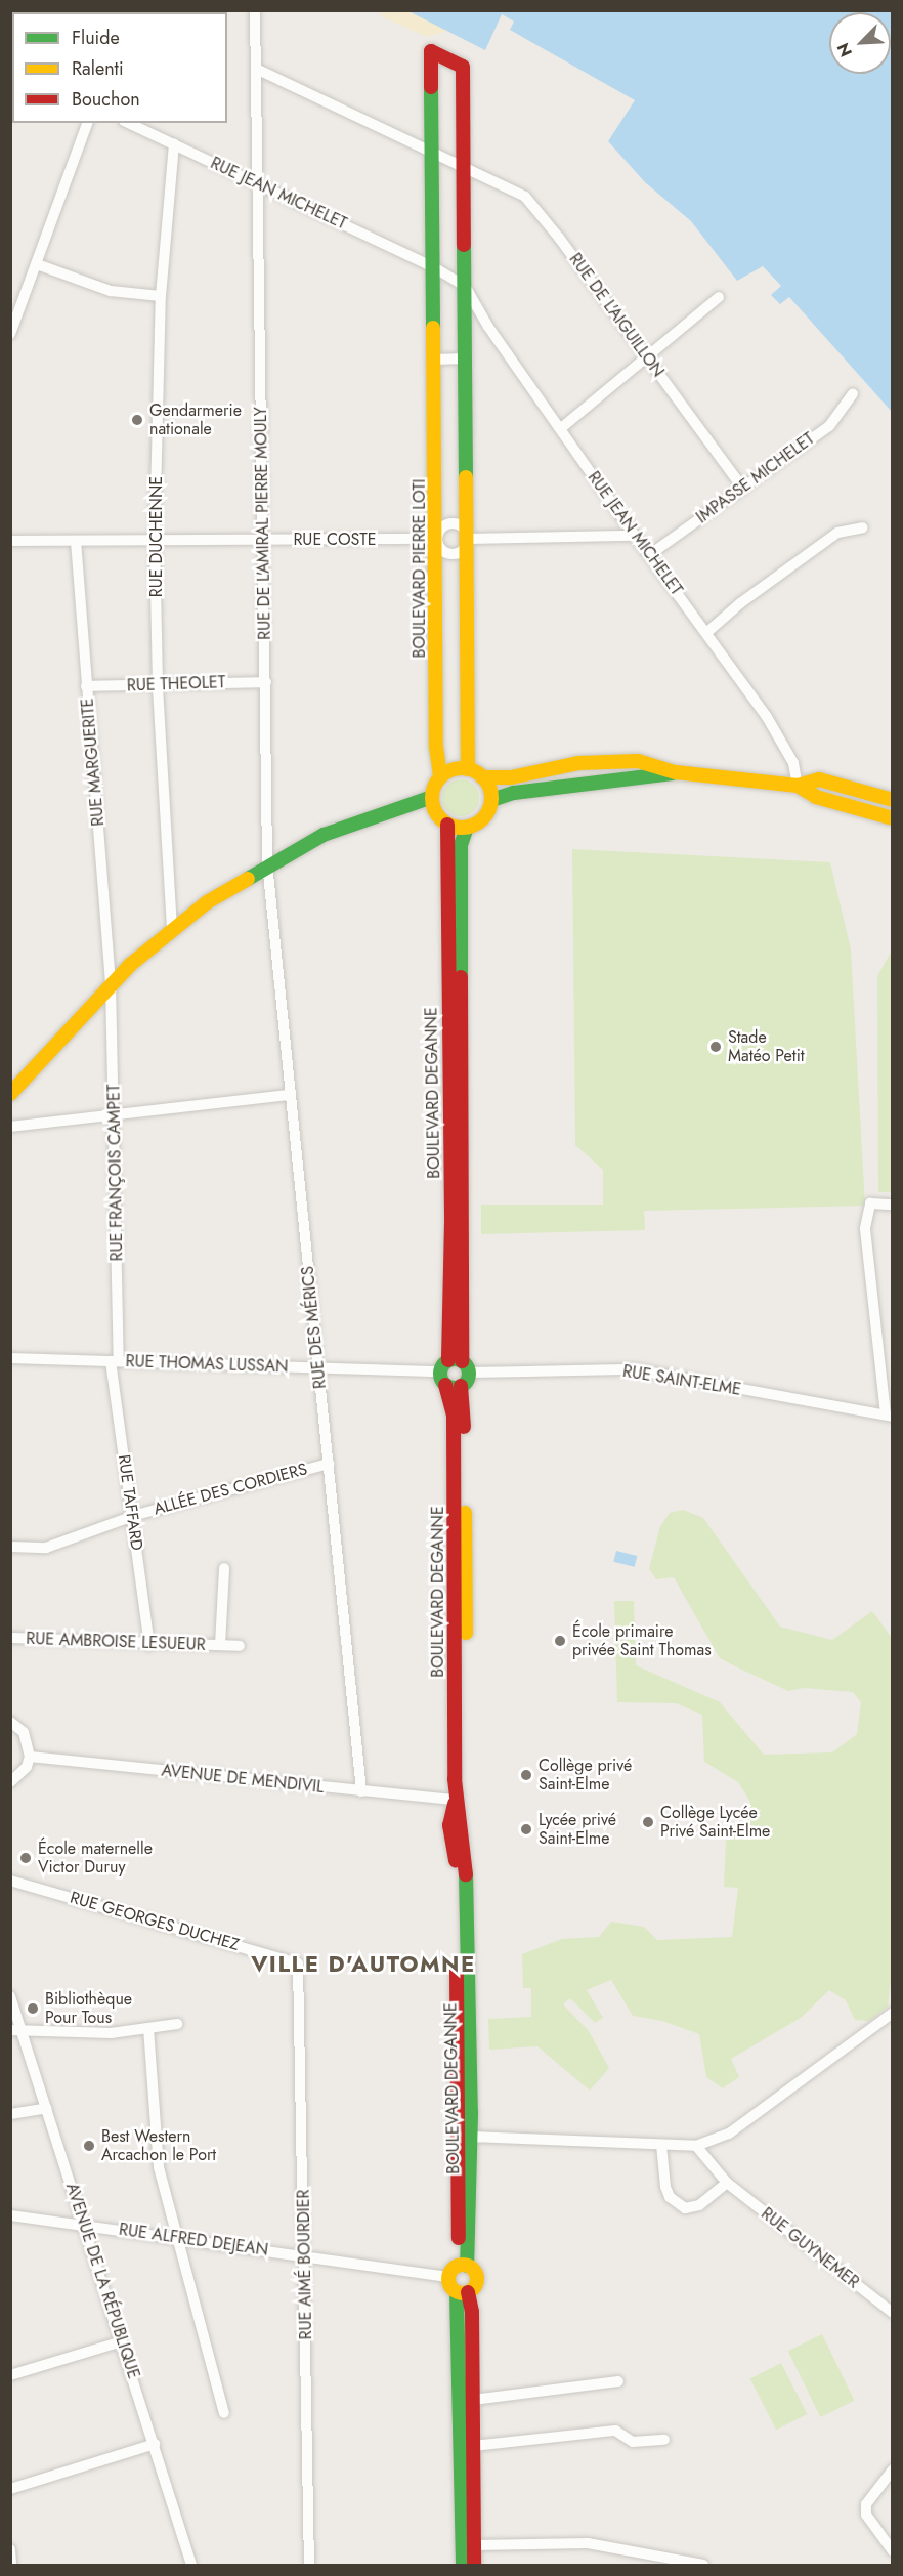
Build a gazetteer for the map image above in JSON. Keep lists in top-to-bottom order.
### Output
{
  "streets": {
    "street": [
      "RUE JEAN MICHELET",
      "RUE DE L'AIGUILLON",
      "IMPASSE MICHELET",
      "RUE DE L'AMIRAL PIERRE MOULY",
      "RUE DUCHENNE",
      "RUE COSTE",
      "BOULEVARD PIERRE LOTI",
      "RUE THEOLET",
      "RUE MARGUERITE",
      "BOULEVARD DEGANNE",
      "RUE FRANÇOIS CAMPET",
      "RUE DES MÉRICS",
      "RUE THOMAS LUSSAN",
      "RUE SAINT-ELME",
      "ALLÉE DES CORDIERS",
      "RUE TAFFARD",
      "RUE AMBROISE LESUEUR",
      "AVENUE DE MENDIVIL",
      "RUE GEORGES DUCHEZ",
      "RUE ALFRED DEJEAN",
      "RUE GUYNEMER",
      "RUE AIMÉ BOURDIER",
      "AVENUE DE LA RÉPUBLIQUE"
    ]
  },
  "crossings": [
    ["RUE JEAN MICHELET", "IMPASSE MICHELET"],
    ["RUE JEAN MICHELET", "RUE DE L'AMIRAL PIERRE MOULY"],
    ["RUE JEAN MICHELET", "RUE DUCHENNE"],
    ["RUE JEAN MICHELET", "BOULEVARD PIERRE LOTI"],
    ["RUE DE L'AIGUILLON", "IMPASSE MICHELET"],
    ["RUE DE L'AIGUILLON", "BOULEVARD PIERRE LOTI"],
    ["RUE DE L'AMIRAL PIERRE MOULY", "RUE COSTE"],
    ["RUE DE L'AMIRAL PIERRE MOULY", "RUE THEOLET"],
    ["RUE DE L'AMIRAL PIERRE MOULY", "RUE DES MÉRICS"],
    ["RUE DUCHENNE", "RUE COSTE"],
    ["RUE DUCHENNE", "RUE THEOLET"],
    ["RUE COSTE", "BOULEVARD PIERRE LOTI"],
    ["RUE COSTE", "RUE MARGUERITE"],
    ["BOULEVARD PIERRE LOTI", "BOULEVARD DEGANNE"],
    ["RUE THEOLET", "RUE MARGUERITE"],
    ["RUE MARGUERITE", "RUE FRANÇOIS CAMPET"],
    ["BOULEVARD DEGANNE", "RUE THOMAS LUSSAN"],
    ["BOULEVARD DEGANNE", "RUE SAINT-ELME"],
    ["BOULEVARD DEGANNE", "AVENUE DE MENDIVIL"],
    ["BOULEVARD DEGANNE", "RUE ALFRED DEJEAN"],
    ["RUE FRANÇOIS CAMPET", "RUE THOMAS LUSSAN"],
    ["RUE FRANÇOIS CAMPET", "RUE TAFFARD"],
    ["RUE DES MÉRICS", "RUE THOMAS LUSSAN"],
    ["RUE DES MÉRICS", "ALLÉE DES CORDIERS"],
    ["RUE DES MÉRICS", "AVENUE DE MENDIVIL"],
    ["RUE THOMAS LUSSAN", "RUE SAINT-ELME"],
    ["RUE THOMAS LUSSAN", "RUE TAFFARD"],
    ["ALLÉE DES CORDIERS", "RUE TAFFARD"],
    ["RUE TAFFARD", "RUE AMBROISE LESUEUR"],
    ["RUE GEORGES DUCHEZ", "RUE AIMÉ BOURDIER"],
    ["RUE ALFRED DEJEAN", "RUE AIMÉ BOURDIER"],
    ["RUE ALFRED DEJEAN", "AVENUE DE LA RÉPUBLIQUE"]
  ],
  "districts": ["VILLE D'AUTOMNE"],
  "places": [
    "Gendarmerie nationale",
    "Stade Matéo Petit",
    "École primaire privée Saint Thomas",
    "Collège privé Saint-Elme",
    "Collège Lycée Privé Saint-Elme",
    "Lycée privé Saint-Elme",
    "École maternelle Victor Duruy",
    "Bibliothèque Pour Tous",
    "Best Western Arcachon le Port"
  ],
  "legend": ["Fluide", "Ralenti", "Bouchon"],
  "north": "bottom left"
}
